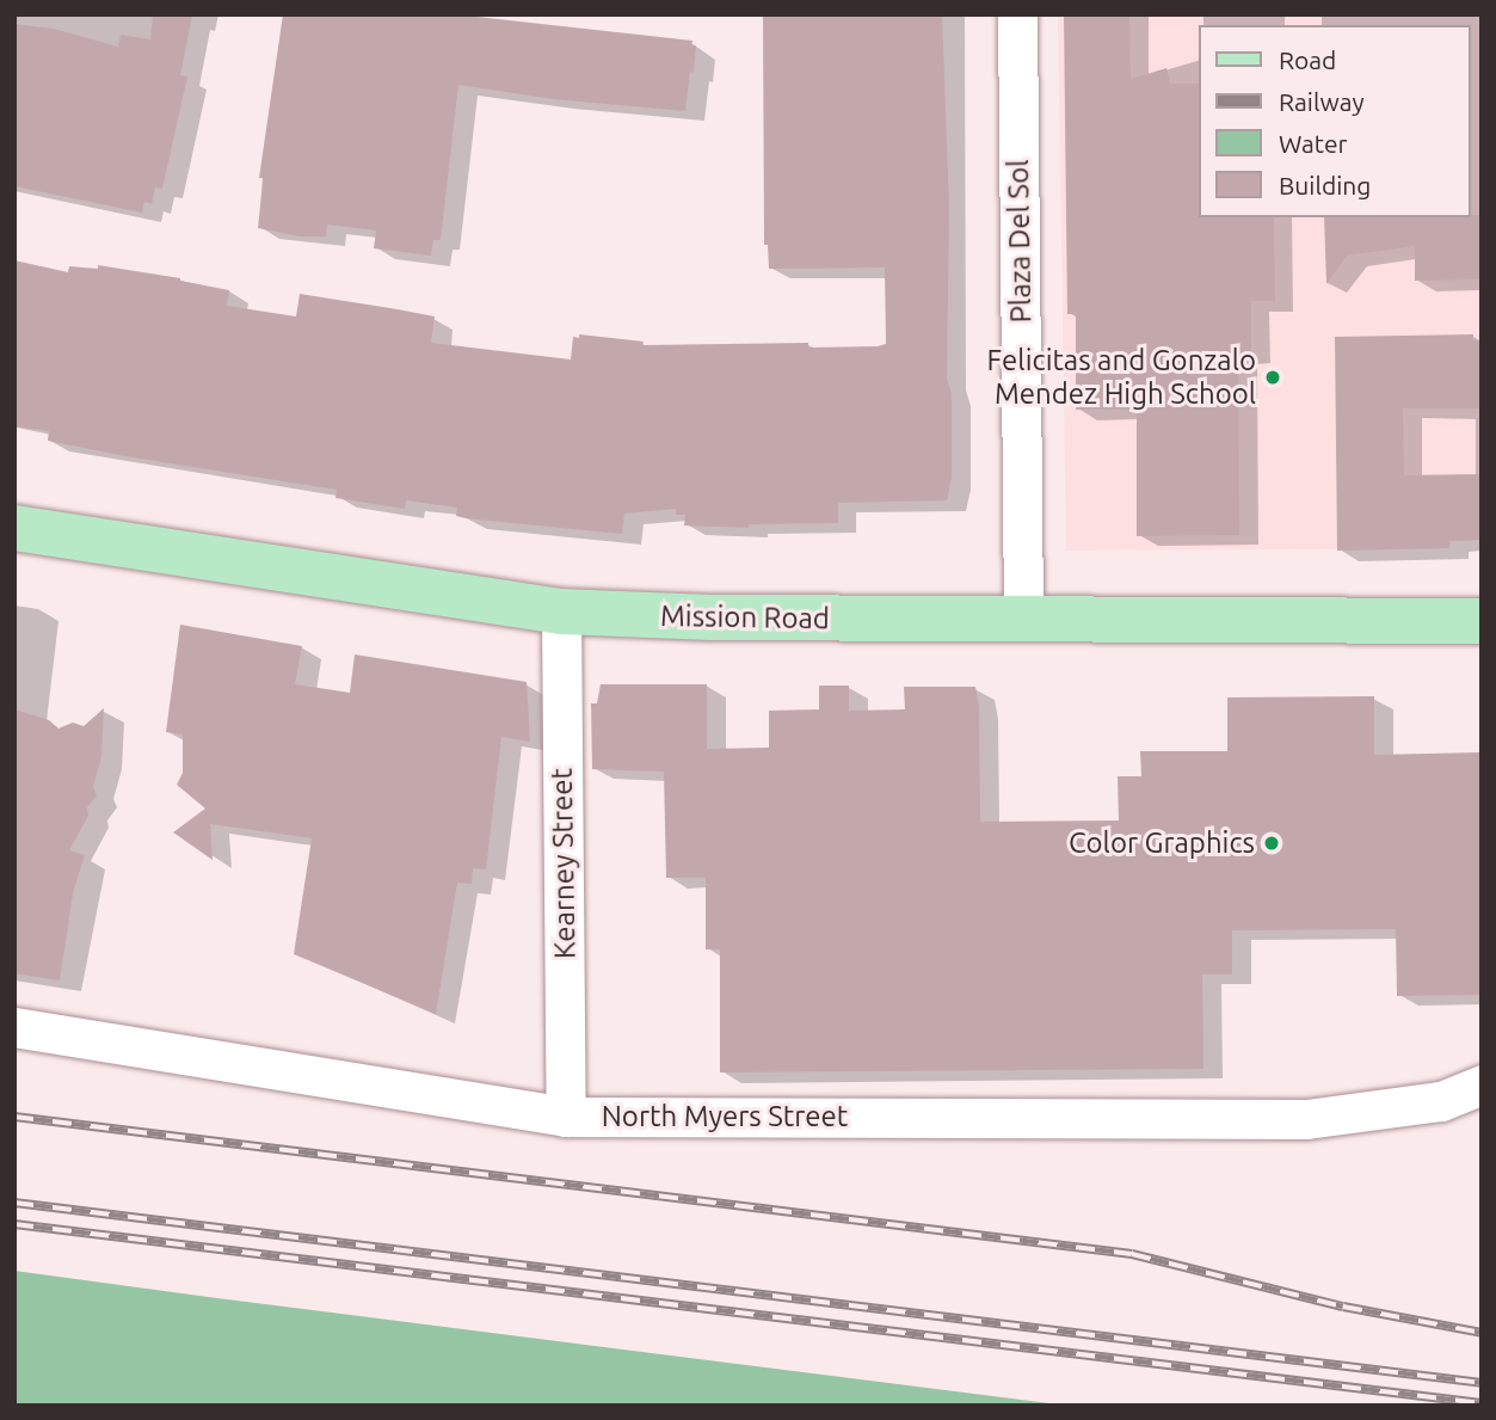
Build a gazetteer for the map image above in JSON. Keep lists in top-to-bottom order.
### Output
{
  "streets": {
    "main road": ["Mission Road"],
    "street": ["Plaza Del Sol", "Kearney Street", "North Myers Street"]
  },
  "crossings": [
    ["Plaza Del Sol", "Mission Road"],
    ["Mission Road", "Kearney Street"],
    ["Kearney Street", "North Myers Street"]
  ],
  "places": ["Felicitas and Gonzalo Mendez High School", "Color Graphics"],
  "legend": [
    "Road",
    "Railway",
    "Water",
    "Building"
  ]
}
